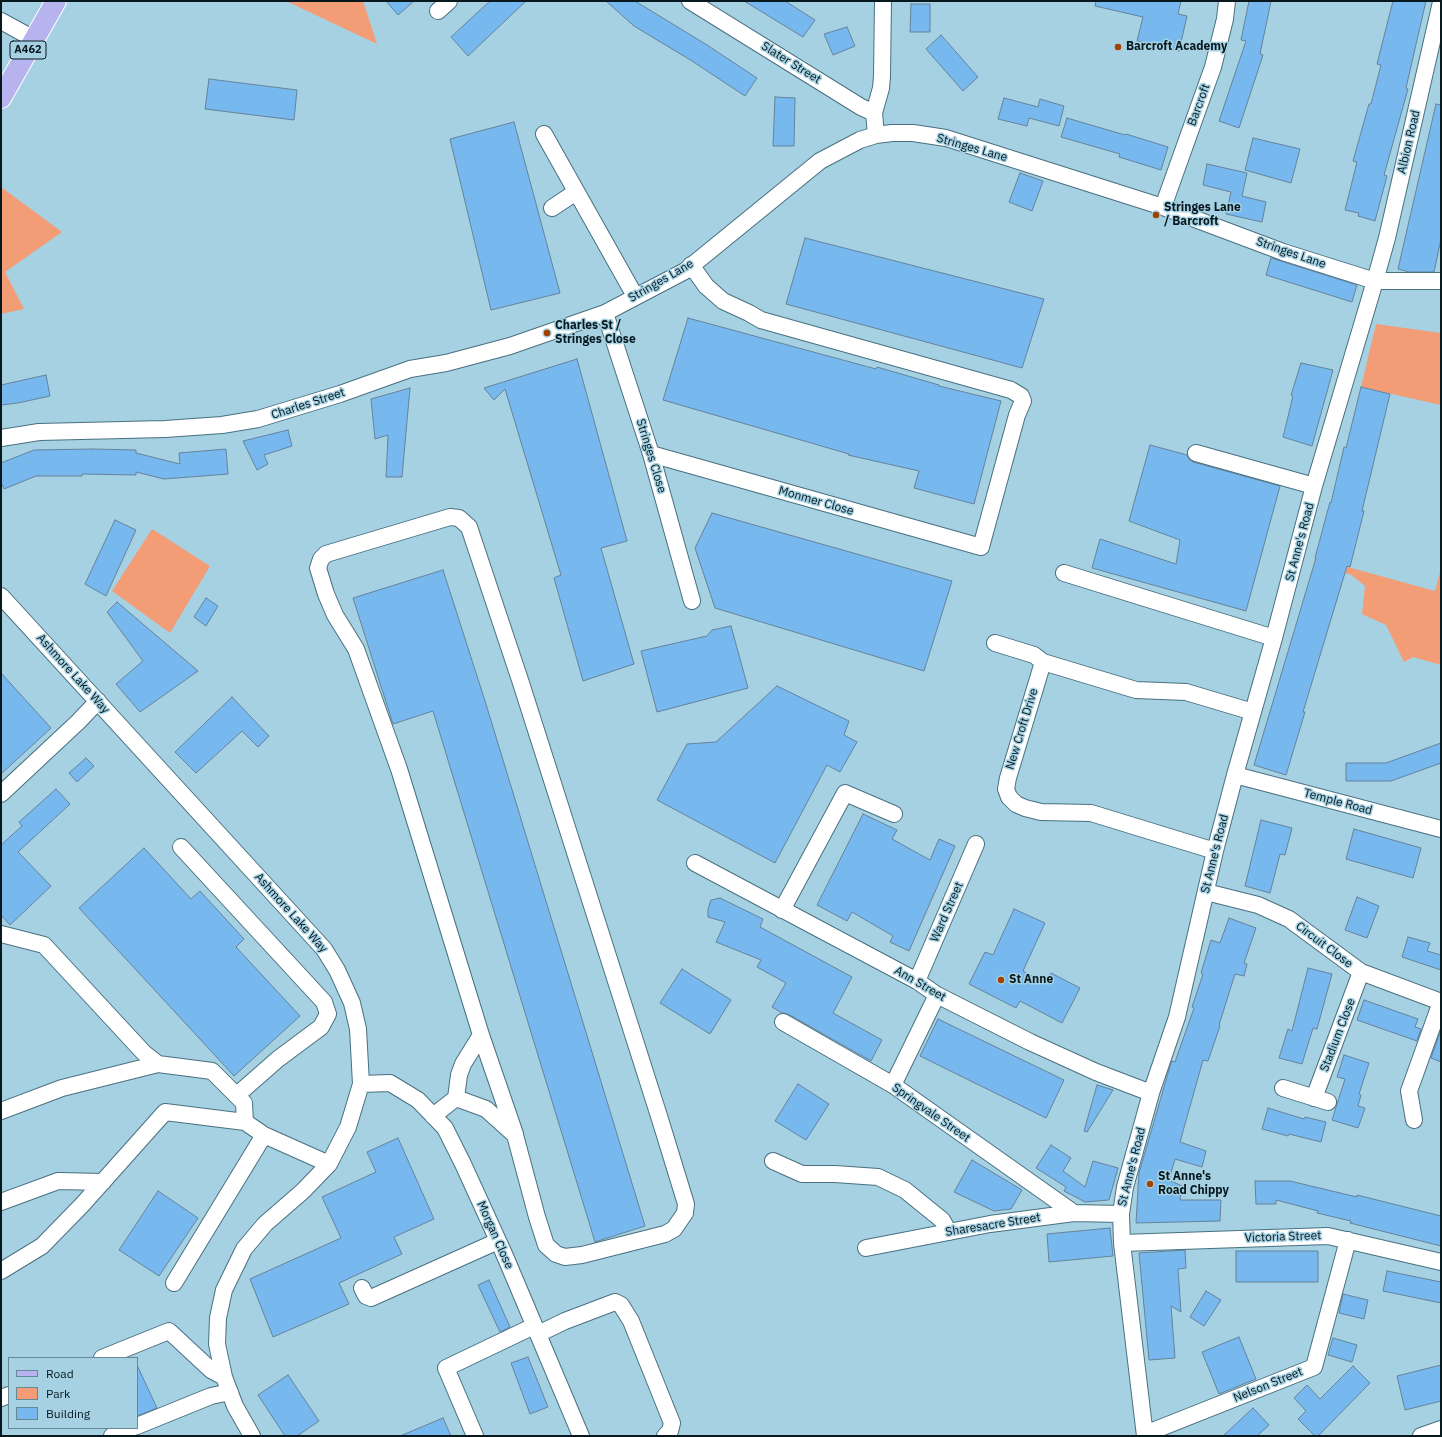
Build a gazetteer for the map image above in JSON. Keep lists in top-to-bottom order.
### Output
{
  "streets": {
    "main road": ["A462"],
    "street": [
      "Slater Street",
      "Barcroft",
      "Albion Road",
      "Stringes Lane",
      "Charles Street",
      "Stringes Close",
      "Monmer Close",
      "St Anne's Road",
      "Ashmore Lake Way",
      "New Croft Drive",
      "Temple Road",
      "Ward Street",
      "Circuit Close",
      "Ann Street",
      "Stadium Close",
      "Springvale Street",
      "Sharesacre Street",
      "Morgan Close",
      "Victoria Street",
      "Nelson Street"
    ]
  },
  "crossings": [
    ["Barcroft", "Stringes Lane"],
    ["Albion Road", "Stringes Lane"],
    ["Albion Road", "St Anne's Road"],
    ["Stringes Lane", "Charles Street"],
    ["Stringes Lane", "Stringes Close"],
    ["Stringes Lane", "Monmer Close"],
    ["Stringes Lane", "St Anne's Road"],
    ["Charles Street", "Stringes Close"],
    ["Stringes Close", "Monmer Close"],
    ["St Anne's Road", "New Croft Drive"],
    ["St Anne's Road", "Temple Road"],
    ["St Anne's Road", "Circuit Close"],
    ["St Anne's Road", "Ann Street"],
    ["St Anne's Road", "Sharesacre Street"],
    ["St Anne's Road", "Victoria Street"],
    ["St Anne's Road", "Nelson Street"],
    ["Ashmore Lake Way", "Morgan Close"],
    ["Ward Street", "Ann Street"],
    ["Circuit Close", "Stadium Close"],
    ["Springvale Street", "Sharesacre Street"],
    ["Victoria Street", "Nelson Street"]
  ],
  "places": [
    "Barcroft Academy",
    "Stringes Lane / Barcroft",
    "Charles St / Stringes Close",
    "St Anne",
    "St Anne's Road Chippy"
  ],
  "legend": ["Road", "Park", "Building"]
}
